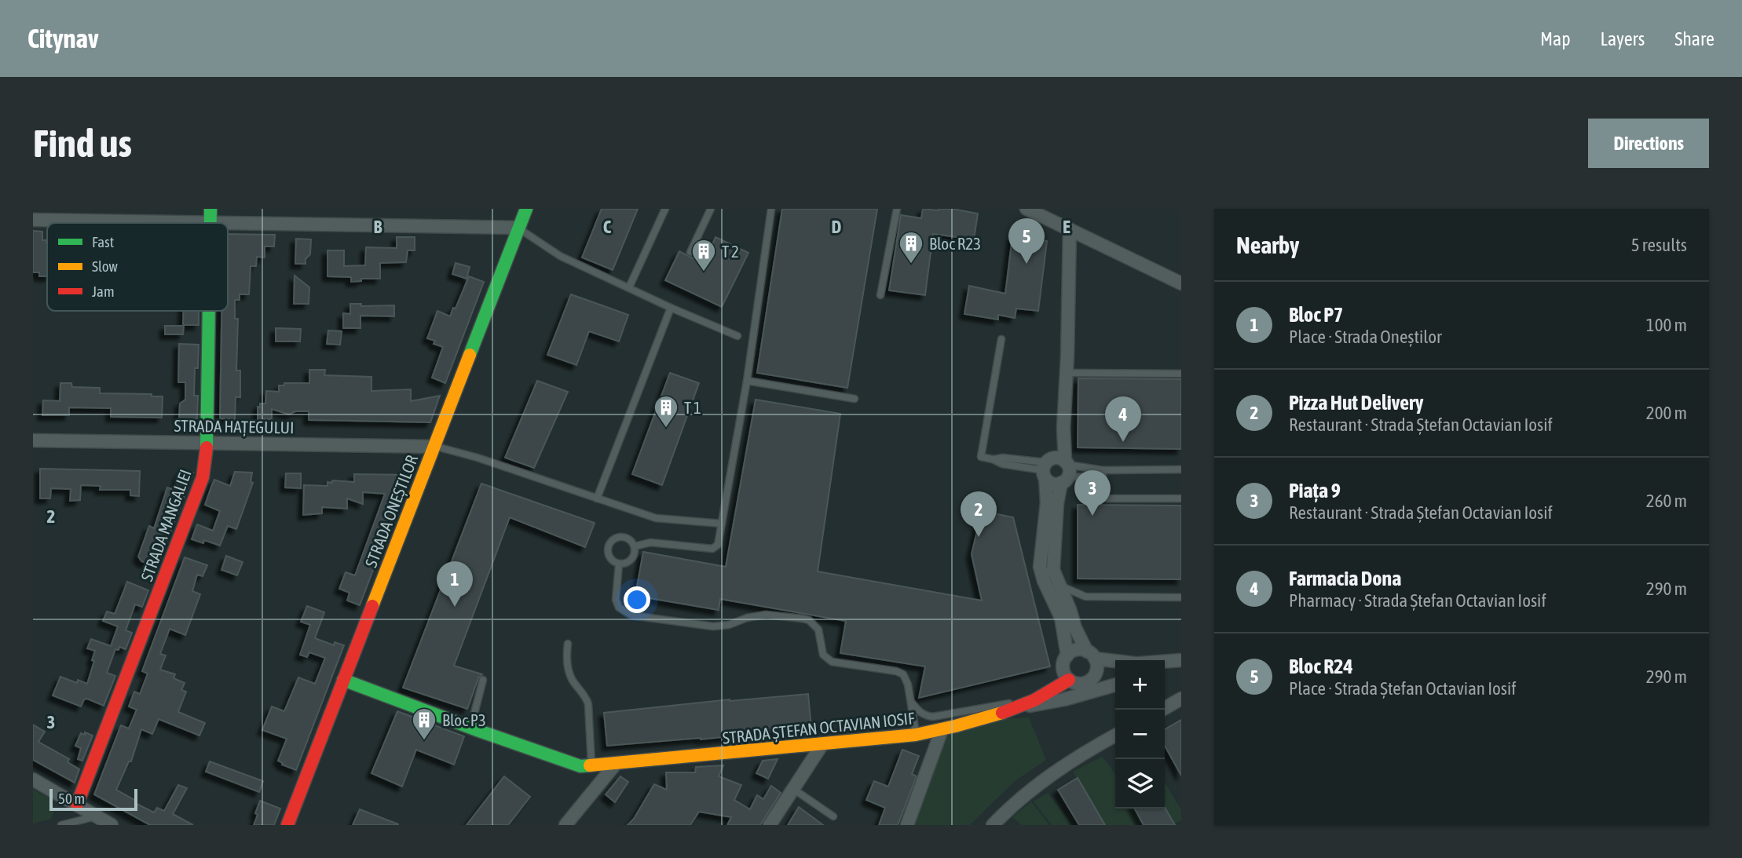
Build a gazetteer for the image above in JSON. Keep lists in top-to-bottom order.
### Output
{
  "streets": {
    "street": [
      "STRADA HAȚEGULUI",
      "STRADA ONEȘTILOR",
      "STRADA MANGALIEI",
      "STRADA ȘTEFAN OCTAVIAN IOSIF"
    ]
  },
  "crossings": [
    ["STRADA HAȚEGULUI", "STRADA ONEȘTILOR"],
    ["STRADA HAȚEGULUI", "STRADA MANGALIEI"],
    ["STRADA ONEȘTILOR", "STRADA ȘTEFAN OCTAVIAN IOSIF"]
  ],
  "places": {
    "building": [
      "Bloc R23",
      "T 2",
      "T 1",
      "Bloc P3"
    ]
  },
  "legend": ["Fast", "Slow", "Jam"],
  "scale_bar": "50 m",
  "page": {
    "header": "Citynav",
    "nav": ["Map", "Layers", "Share"],
    "buttons": "Directions",
    "title": "Find us",
    "heading": ["Nearby", "5 results"],
    "pins": [
      "5",
      "4",
      "3",
      "2",
      "1"
    ],
    "list": [
      {
        "mark": "1",
        "name": "Bloc P7",
        "note": "Place · Strada Oneștilor",
        "value": "100 m"
      },
      {
        "mark": "2",
        "name": "Pizza Hut Delivery",
        "note": "Restaurant · Strada Ștefan Octavian Iosif",
        "value": "200 m"
      },
      {
        "mark": "3",
        "name": "Piața 9",
        "note": "Restaurant · Strada Ștefan Octavian Iosif",
        "value": "260 m"
      },
      {
        "mark": "4",
        "name": "Farmacia Dona",
        "note": "Pharmacy · Strada Ștefan Octavian Iosif",
        "value": "290 m"
      },
      {
        "mark": "5",
        "name": "Bloc R24",
        "note": "Place · Strada Ștefan Octavian Iosif",
        "value": "290 m"
      }
    ],
    "map_buttons": ["+", "−"],
    "scale": "50 m"
  },
  "grid": {
    "columns": [
      "B",
      "C",
      "D",
      "E"
    ],
    "rows": ["2", "3"]
  }
}
